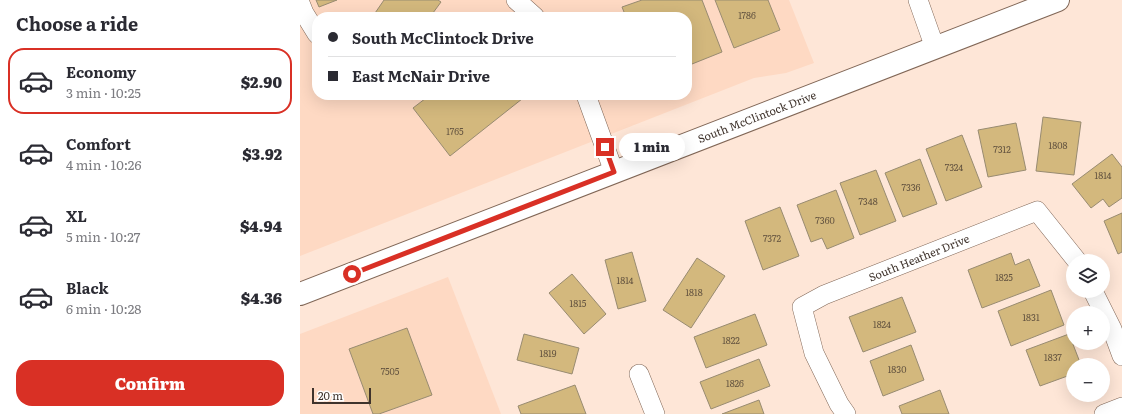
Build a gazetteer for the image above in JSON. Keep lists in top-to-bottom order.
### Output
{
  "streets": {
    "main road": ["South McClintock Drive"],
    "street": ["South Heather Drive"]
  },
  "house_numbers": [
    "1786",
    "1765",
    "1808",
    "7312",
    "7324",
    "1814",
    "7336",
    "7348",
    "7360",
    "7372",
    "1825",
    "1814",
    "1818",
    "1815",
    "1831",
    "1824",
    "1822",
    "1819",
    "1837",
    "1830",
    "7505",
    "1826"
  ],
  "scale_bar": "20 m",
  "page": {
    "heading": "Choose a ride",
    "banner": ["South McClintock Drive", "East McNair Drive"],
    "list": [
      {
        "name": "Economy",
        "note": "3 min · 10:25",
        "value": "$2.90"
      },
      {
        "name": "Comfort",
        "note": "4 min · 10:26",
        "value": "$3.92"
      },
      {
        "name": "XL",
        "note": "5 min · 10:27",
        "value": "$4.94"
      },
      {
        "name": "Black",
        "note": "6 min · 10:28",
        "value": "$4.36"
      }
    ],
    "bubble": "1 min",
    "map_buttons": ["+", "−"],
    "buttons": "Confirm",
    "scale": "20 m"
  }
}
